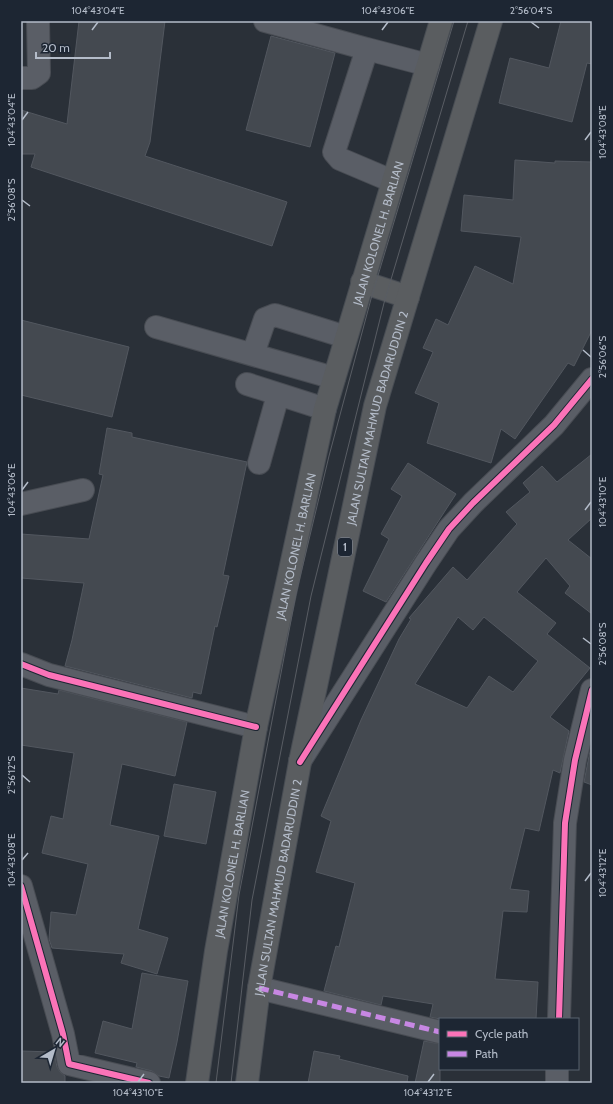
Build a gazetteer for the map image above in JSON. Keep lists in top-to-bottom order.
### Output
{
  "streets": {
    "highway": ["JALAN KOLONEL H. BARLIAN", "JALAN SULTAN MAHMUD BADARUDDIN 2", "1"]
  },
  "legend": ["Cycle path", "Path"],
  "scale_bar": "20 m",
  "north": "top right",
  "coordinates": [
    "104°43'04\"E",
    "104°43'06\"E",
    "2°56'04\"S",
    "104°43'08\"E",
    "2°56'08\"S",
    "2°56'06\"S",
    "104°43'10\"E",
    "2°56'12\"S",
    "104°43'12\"E"
  ]
}
